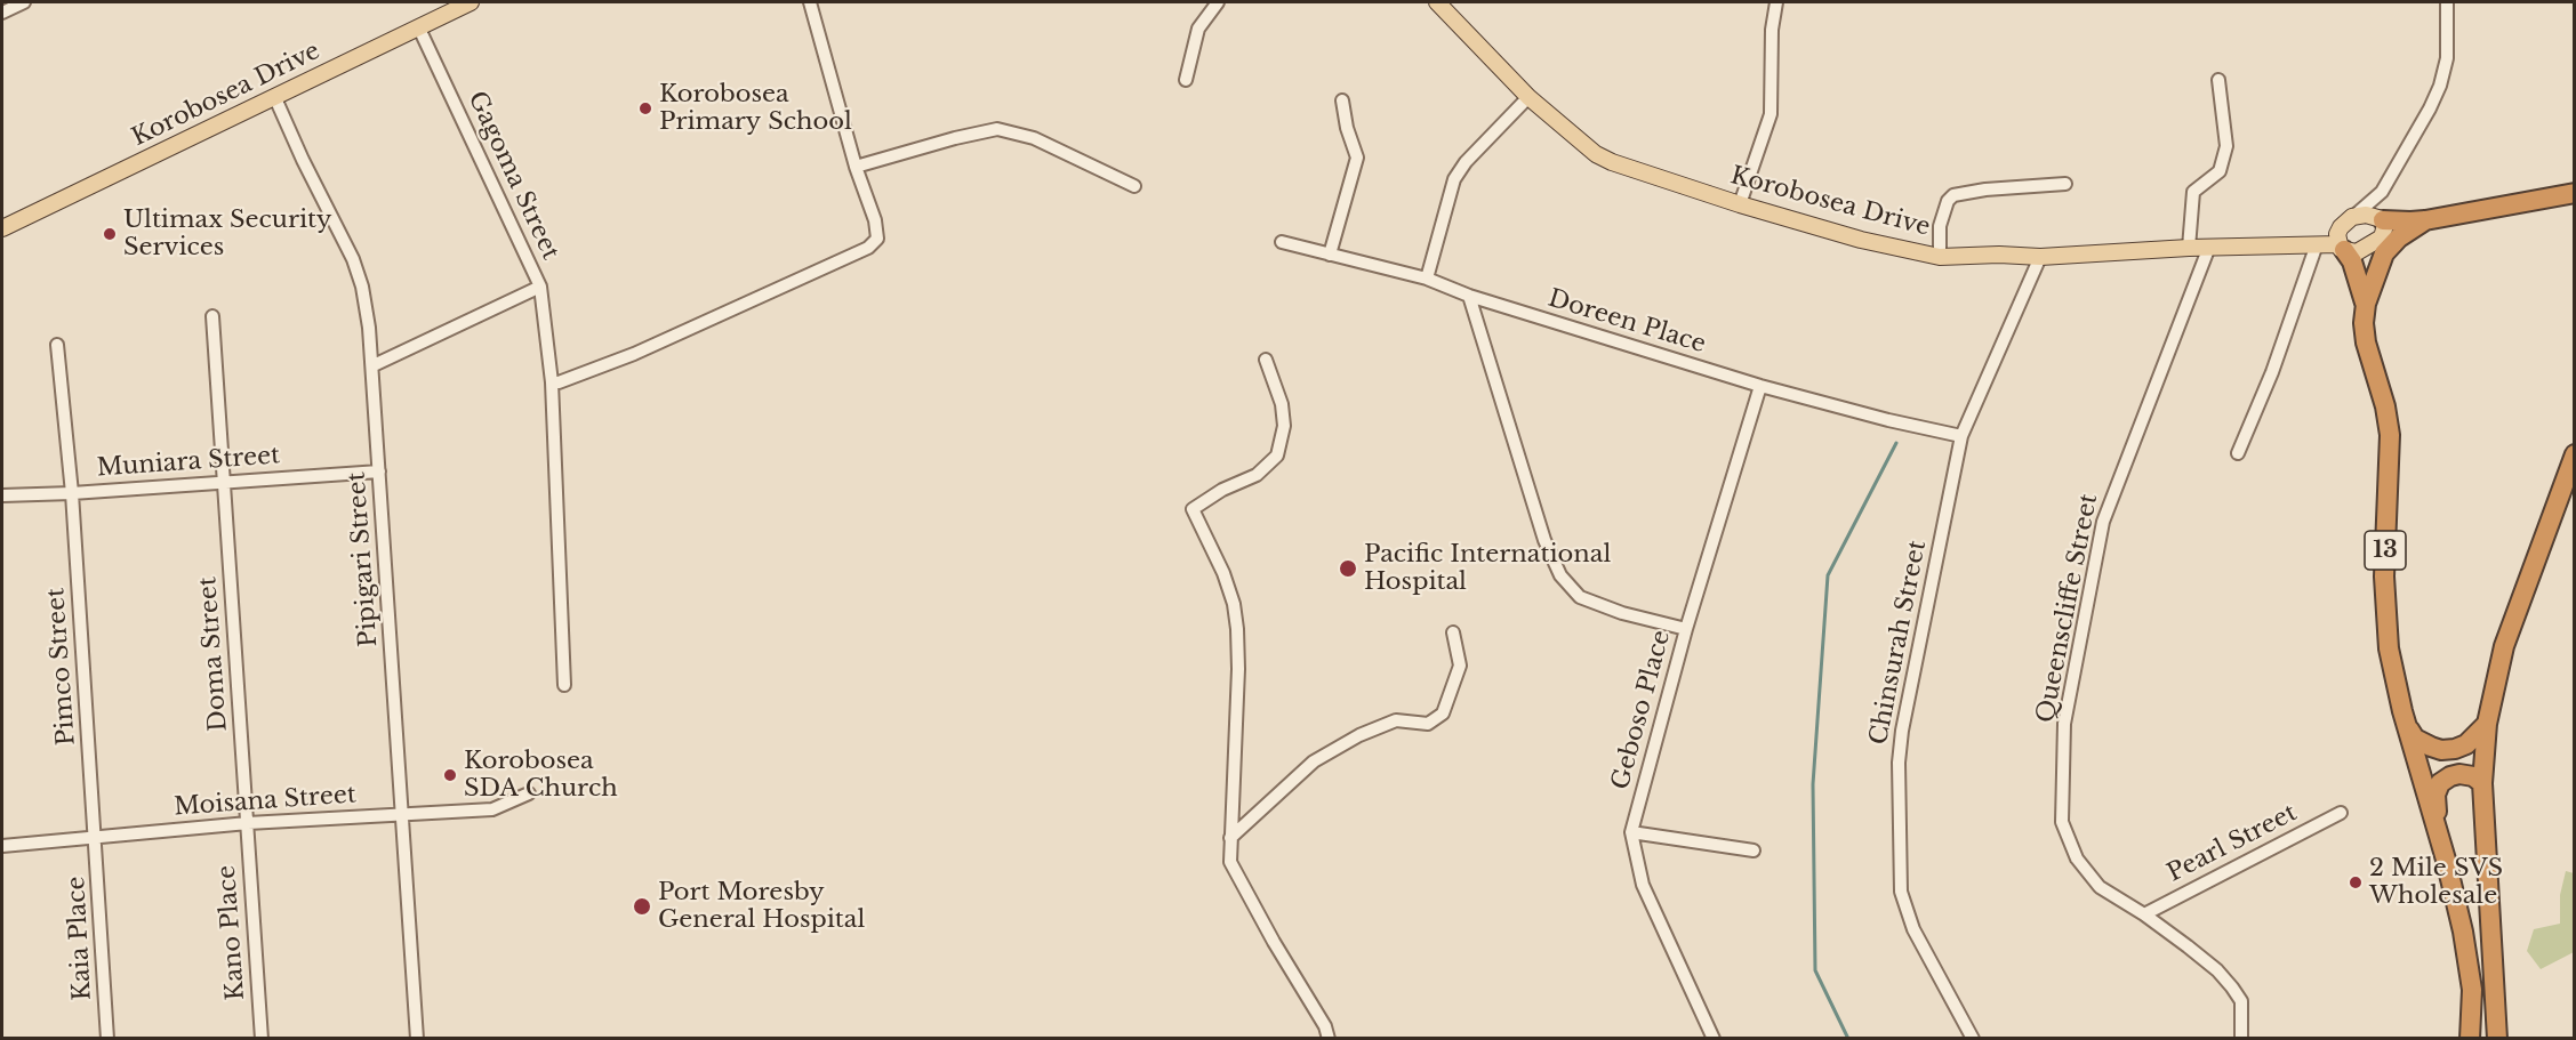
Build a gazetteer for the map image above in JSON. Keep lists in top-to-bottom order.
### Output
{
  "streets": {
    "highway": ["13"],
    "main road": ["Korobosea Drive"],
    "street": [
      "Gagoma Street",
      "Doreen Place",
      "Muniara Street",
      "Pipigari Street",
      "Queenscliffe Street",
      "Chinsurah Street",
      "Doma Street",
      "Pimco Street",
      "Geboso Place",
      "Moisana Street",
      "Pearl Street",
      "Kano Place",
      "Kaia Place"
    ]
  },
  "crossings": [
    ["Korobosea Drive", "Gagoma Street"],
    ["Korobosea Drive", "Pipigari Street"],
    ["Korobosea Drive", "Queenscliffe Street"],
    ["Korobosea Drive", "Chinsurah Street"],
    ["Gagoma Street", "Pipigari Street"],
    ["Doreen Place", "Chinsurah Street"],
    ["Doreen Place", "Geboso Place"],
    ["Muniara Street", "Pipigari Street"],
    ["Muniara Street", "Doma Street"],
    ["Muniara Street", "Pimco Street"],
    ["Pipigari Street", "Moisana Street"],
    ["Queenscliffe Street", "Pearl Street"],
    ["Doma Street", "Moisana Street"],
    ["Doma Street", "Kano Place"],
    ["Pimco Street", "Moisana Street"],
    ["Pimco Street", "Kaia Place"],
    ["Moisana Street", "Kano Place"],
    ["Moisana Street", "Kaia Place"]
  ],
  "places": [
    "Korobosea Primary School",
    "Ultimax Security Services",
    "Pacific International Hospital",
    "Korobosea SDA Church",
    "2 Mile SVS Wholesale",
    "Port Moresby General Hospital"
  ]
}
